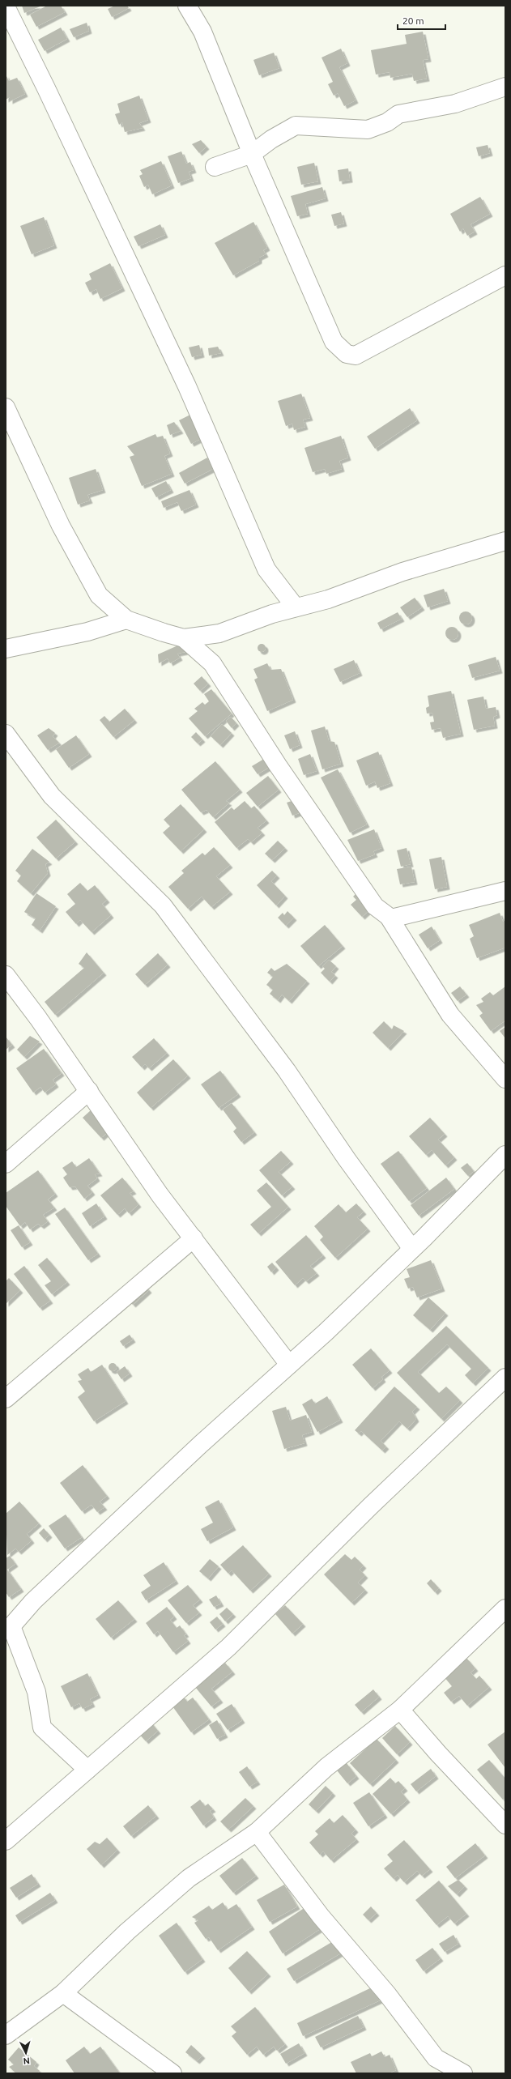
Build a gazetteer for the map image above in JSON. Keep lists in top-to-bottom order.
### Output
{
  "scale_bar": "20 m",
  "north": "bottom"
}
